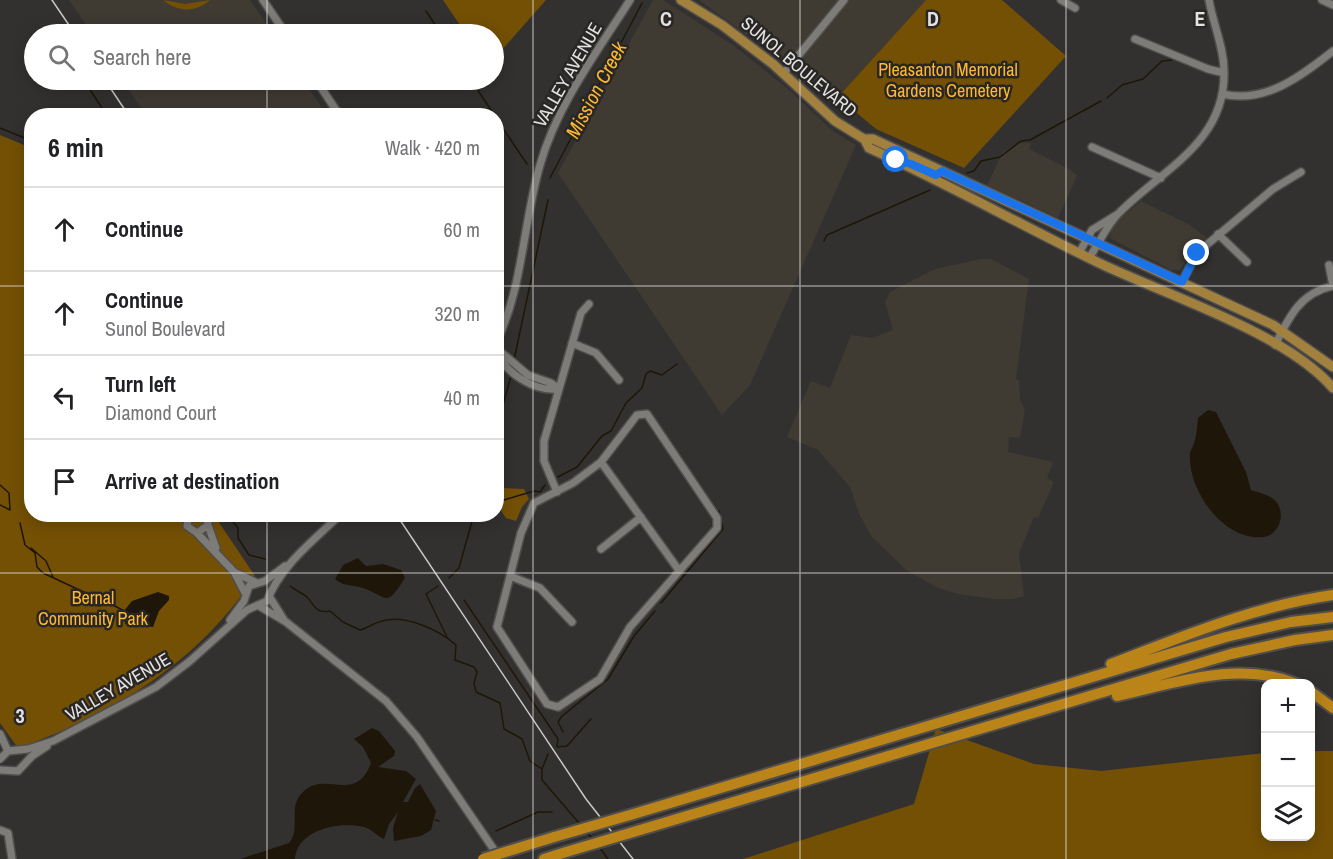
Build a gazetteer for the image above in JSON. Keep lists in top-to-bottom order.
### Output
{
  "streets": {
    "main road": ["SUNOL BOULEVARD"],
    "street": ["VALLEY AVENUE"]
  },
  "water": ["Mission Creek"],
  "parks": ["Pleasanton Memorial Gardens Cemetery", "Bernal Community Park"],
  "page": {
    "search": "Search here",
    "heading": ["6 min", "Walk · 420 m"],
    "list": [
      ["Continue", "60 m"],
      ["Continue", "Sunol Boulevard", "320 m"],
      ["Turn left", "Diamond Court", "40 m"],
      "Arrive at destination"
    ],
    "map_buttons": ["+", "−"]
  },
  "grid": {
    "columns": ["C", "D", "E"],
    "rows": ["3"]
  }
}
